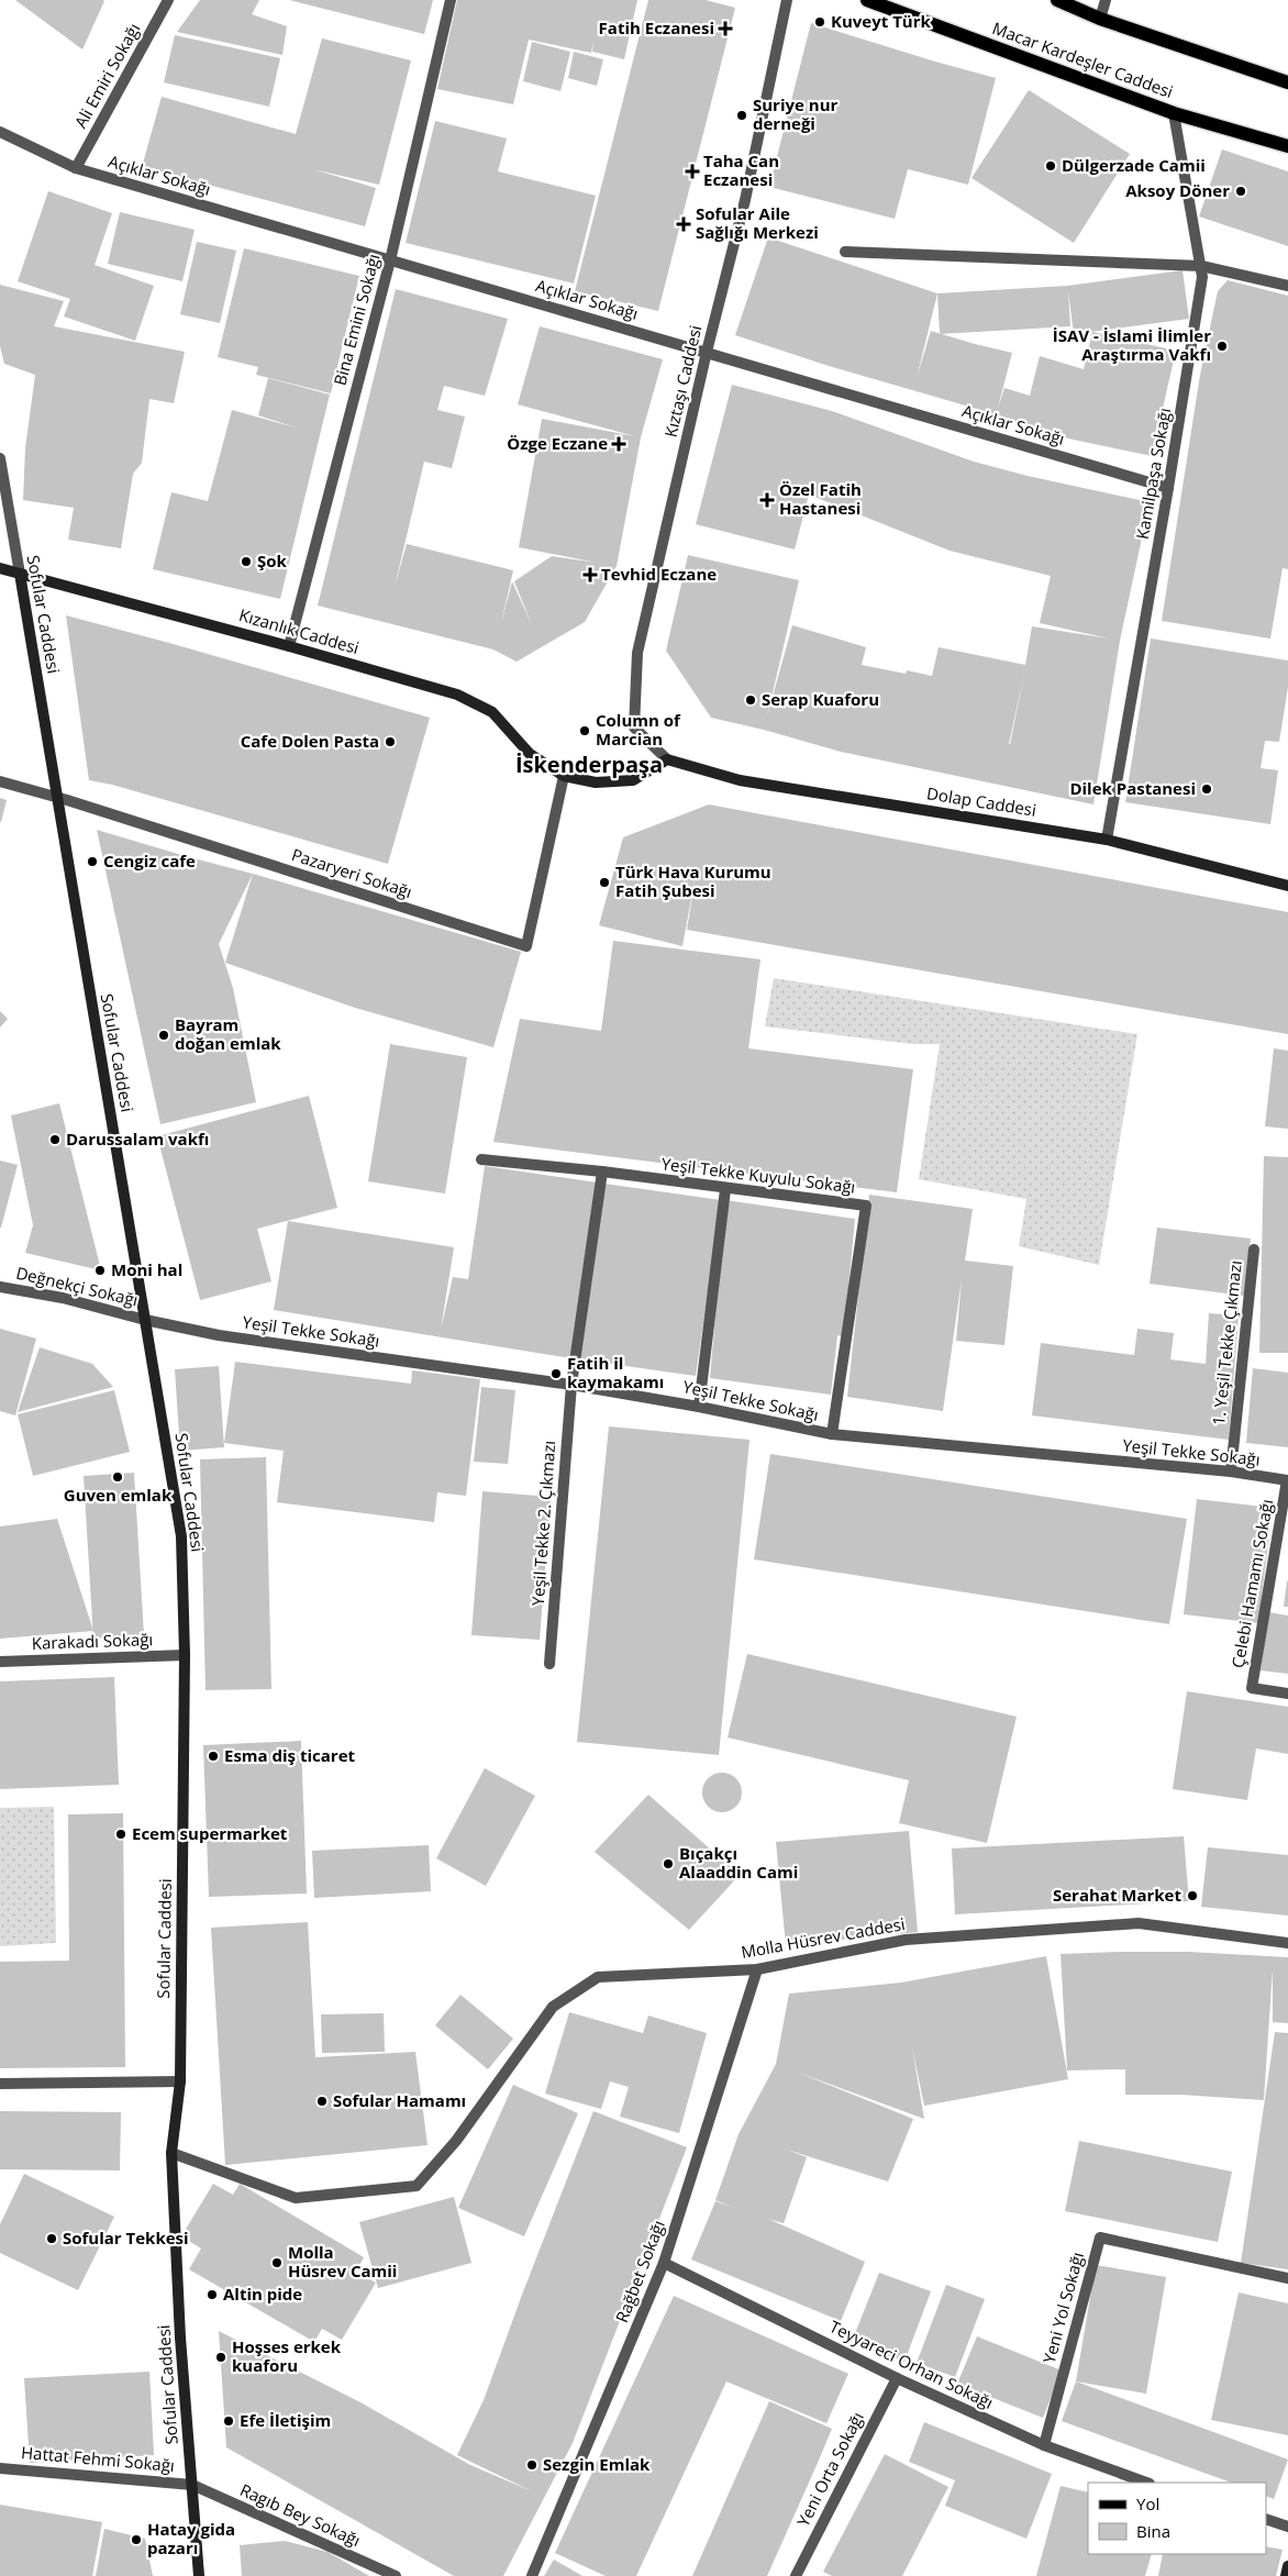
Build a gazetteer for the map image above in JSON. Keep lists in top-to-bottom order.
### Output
{
  "streets": {
    "main road": [
      "Macar Kardeşler Caddesi",
      "Sofular Caddesi",
      "Kızanlık Caddesi",
      "Dolap Caddesi"
    ],
    "street": [
      "Ali Emiri Sokağı",
      "Açıklar Sokağı",
      "Bina Emini Sokağı",
      "Kıztaşı Caddesi",
      "Kamilpaşa Sokağı",
      "Pazaryeri Sokağı",
      "Yeşil Tekke Kuyulu Sokağı",
      "Değnekçi Sokağı",
      "Yeşil Tekke Sokağı",
      "1. Yeşil Tekke Çıkmazı",
      "Yeşil Tekke 2. Çıkmazı",
      "Çelebi Hamamı Sokağı",
      "Karakadı Sokağı",
      "Molla Hüsrev Caddesi",
      "Rağbet Sokağı",
      "Yeni Yol Sokağı",
      "Teyyareci Orhan Sokağı",
      "Hattat Fehmi Sokağı",
      "Yeni Orta Sokağı",
      "Ragıb Bey Sokağı"
    ]
  },
  "crossings": [
    ["Macar Kardeşler Caddesi", "Kamilpaşa Sokağı"],
    ["Ali Emiri Sokağı", "Açıklar Sokağı"],
    ["Açıklar Sokağı", "Bina Emini Sokağı"],
    ["Açıklar Sokağı", "Kıztaşı Caddesi"],
    ["Açıklar Sokağı", "Kamilpaşa Sokağı"],
    ["Bina Emini Sokağı", "Kızanlık Caddesi"],
    ["Kıztaşı Caddesi", "Dolap Caddesi"],
    ["Kamilpaşa Sokağı", "Dolap Caddesi"],
    ["Sofular Caddesi", "Kızanlık Caddesi"],
    ["Sofular Caddesi", "Pazaryeri Sokağı"],
    ["Sofular Caddesi", "Değnekçi Sokağı"],
    ["Sofular Caddesi", "Yeşil Tekke Sokağı"],
    ["Sofular Caddesi", "Karakadı Sokağı"],
    ["Sofular Caddesi", "Molla Hüsrev Caddesi"],
    ["Sofular Caddesi", "Hattat Fehmi Sokağı"],
    ["Sofular Caddesi", "Ragıb Bey Sokağı"],
    ["Kızanlık Caddesi", "Pazaryeri Sokağı"],
    ["Yeşil Tekke Kuyulu Sokağı", "Yeşil Tekke Sokağı"],
    ["Yeşil Tekke Kuyulu Sokağı", "Yeşil Tekke 2. Çıkmazı"],
    ["Değnekçi Sokağı", "Yeşil Tekke Sokağı"],
    ["Yeşil Tekke Sokağı", "1. Yeşil Tekke Çıkmazı"],
    ["Yeşil Tekke Sokağı", "Yeşil Tekke 2. Çıkmazı"],
    ["Yeşil Tekke Sokağı", "Çelebi Hamamı Sokağı"],
    ["Molla Hüsrev Caddesi", "Rağbet Sokağı"],
    ["Rağbet Sokağı", "Teyyareci Orhan Sokağı"],
    ["Yeni Yol Sokağı", "Teyyareci Orhan Sokağı"],
    ["Teyyareci Orhan Sokağı", "Yeni Orta Sokağı"],
    ["Hattat Fehmi Sokağı", "Ragıb Bey Sokağı"]
  ],
  "districts": ["İskenderpaşa"],
  "places": {
    "other": [
      "Kuveyt Türk",
      "Suriye nur derneği",
      "Dülgerzade Camii",
      "Aksoy Döner",
      "İSAV - İslami İlimler Araştırma Vakfı",
      "Şok",
      "Serap Kuaforu",
      "Column of Marcian",
      "Cafe Dolen Pasta",
      "Dilek Pastanesi",
      "Cengiz cafe",
      "Türk Hava Kurumu Fatih Şubesi",
      "Bayram doğan emlak",
      "Darussalam vakfı",
      "Moni hal",
      "Fatih il kaymakamı",
      "Guven emlak",
      "Esma diş ticaret",
      "Ecem supermarket",
      "Bıçakçı Alaaddin Cami",
      "Serahat Market",
      "Sofular Hamamı",
      "Sofular Tekkesi",
      "Molla Hüsrev Camii",
      "Altin pide",
      "Hoşses erkek kuaforu",
      "Efe İletişim",
      "Sezgin Emlak",
      "Hatay gida pazarı"
    ],
    "health": [
      "Fatih Eczanesi",
      "Taha Can Eczanesi",
      "Sofular Aile Sağlığı Merkezi",
      "Özge Eczane",
      "Özel Fatih Hastanesi",
      "Tevhid Eczane"
    ]
  },
  "legend": ["Yol", "Bina"]
}
